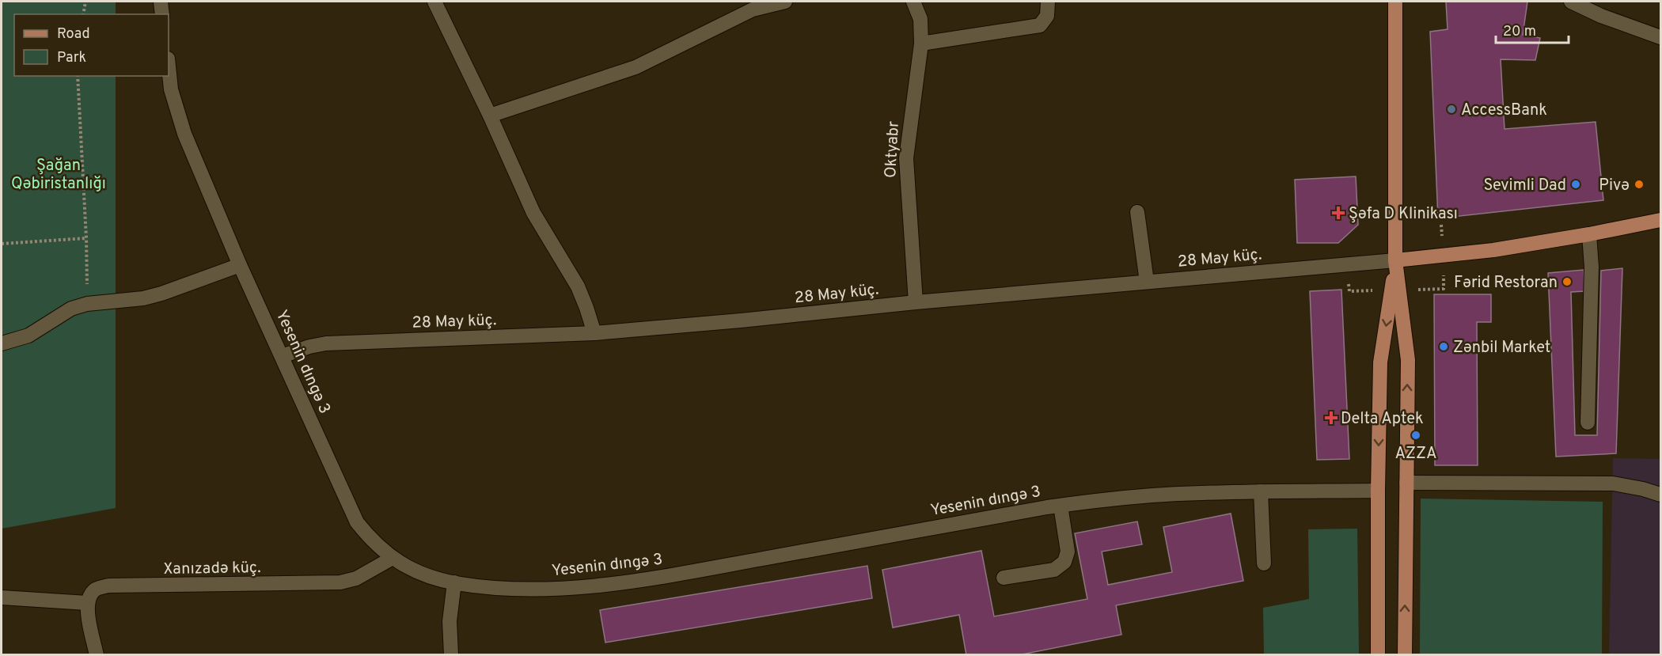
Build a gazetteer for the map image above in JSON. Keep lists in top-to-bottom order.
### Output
{
  "streets": {
    "street": [
      "Oktyabr",
      "28 May küç.",
      "Yesenin dıngə 3",
      "Xanızadə küç."
    ]
  },
  "crossings": [
    ["Oktyabr", "28 May küç."],
    ["28 May küç.", "Yesenin dıngə 3"],
    ["Yesenin dıngə 3", "Xanızadə küç."]
  ],
  "parks": ["Şağan Qəbiristanlığı"],
  "places": {
    "other": [
      "AccessBank",
      "Sevimli Dad",
      "Pivə",
      "Fərid Restoran",
      "Zənbil Market",
      "AZZA"
    ],
    "health": ["Şəfa D Klinikası", "Delta Aptek"]
  },
  "legend": ["Road", "Park"],
  "scale_bar": "20 m"
}
